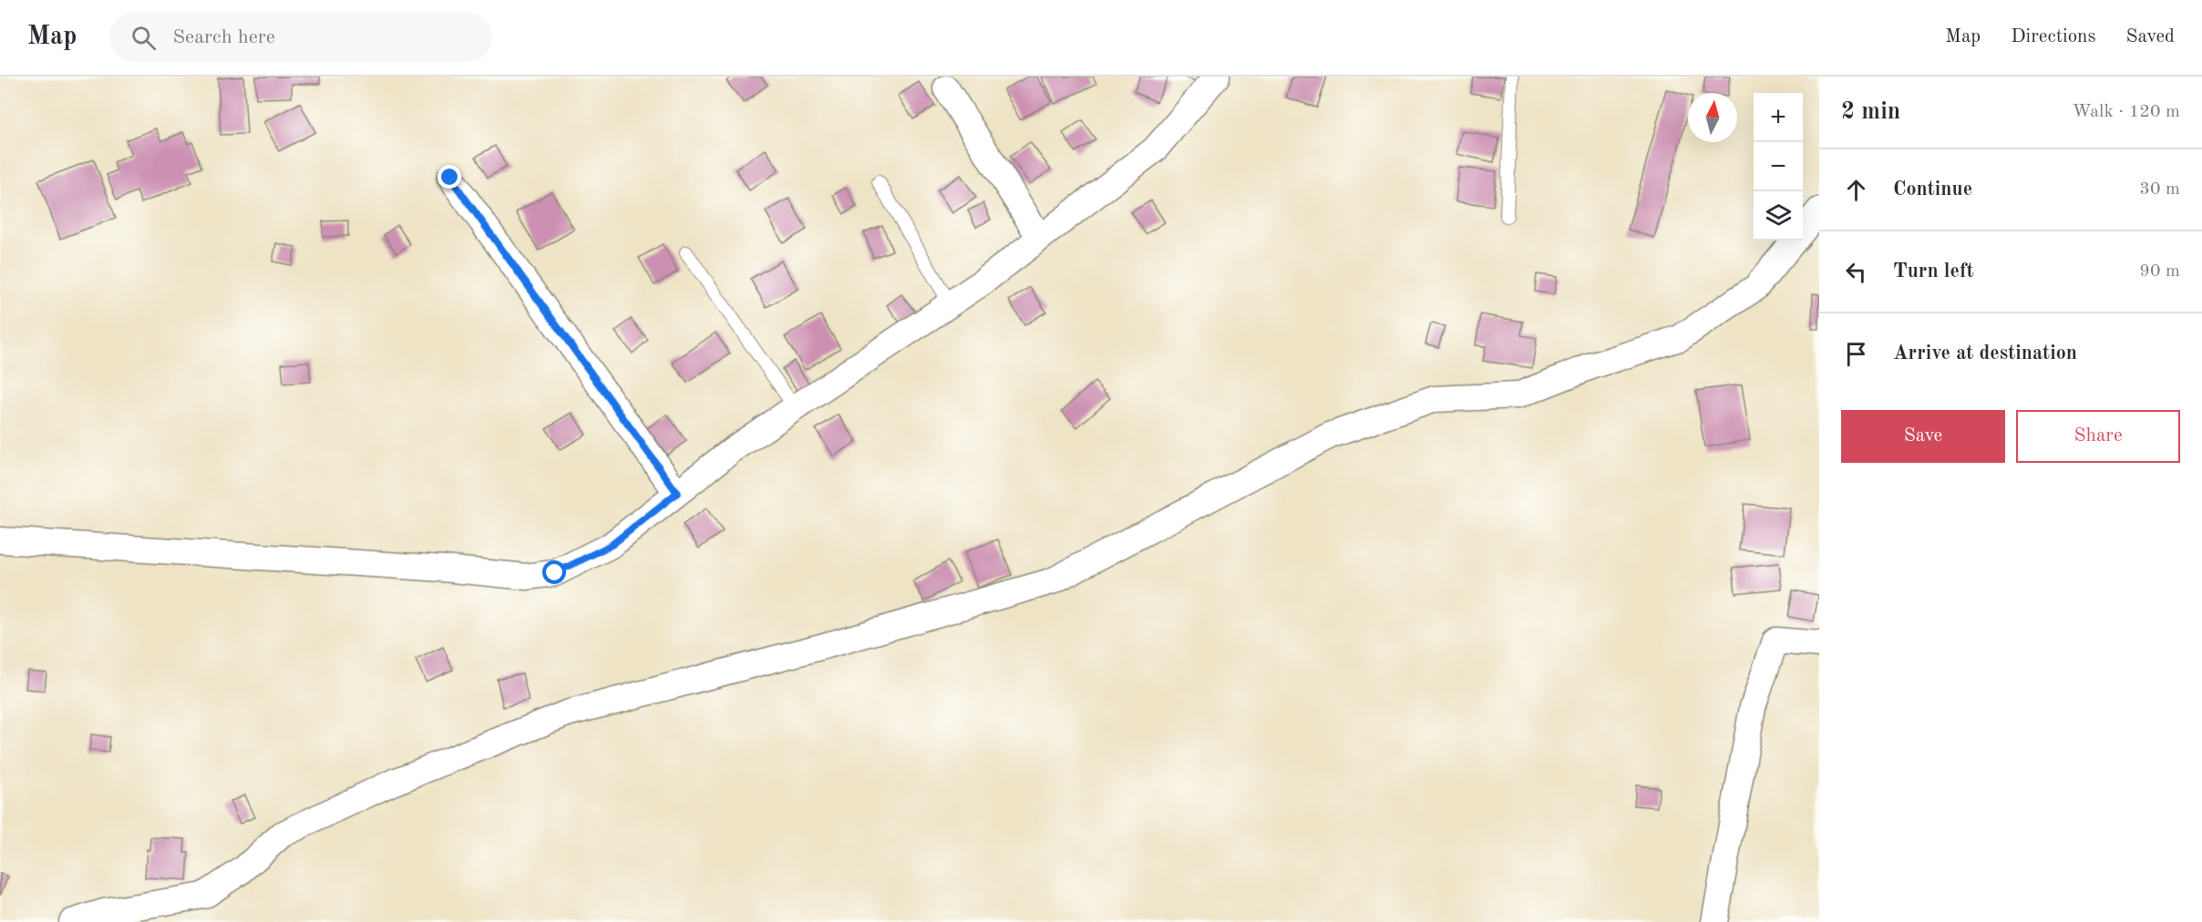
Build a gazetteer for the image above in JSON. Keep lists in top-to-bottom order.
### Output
{
  "north": "top",
  "page": {
    "header": "Map",
    "search": "Search here",
    "nav": ["Map", "Directions", "Saved"],
    "heading": ["2 min", "Walk · 120 m"],
    "map_buttons": ["+", "−"],
    "list": [
      ["Continue", "30 m"],
      ["Turn left", "90 m"],
      "Arrive at destination"
    ],
    "buttons": ["Save", "Share"]
  }
}
